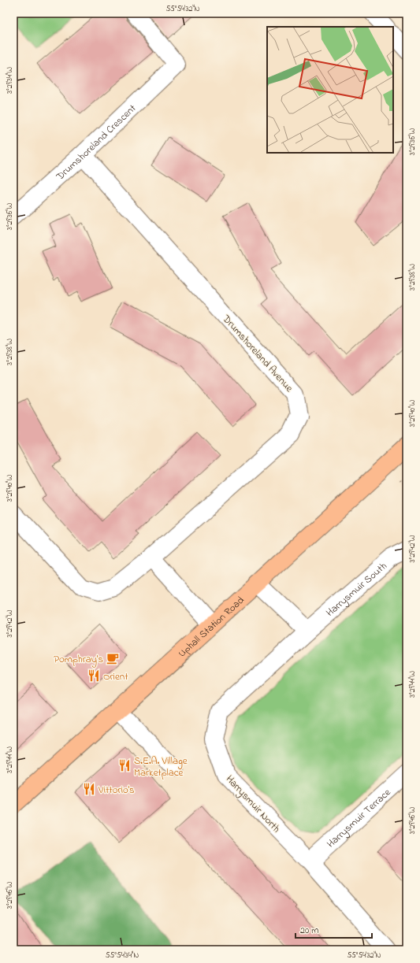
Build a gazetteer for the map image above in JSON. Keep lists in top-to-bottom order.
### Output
{
  "streets": {
    "main road": ["Uphall Station Road"],
    "street": [
      "Drumshoreland Crescent",
      "Drumshoreland Avenue",
      "Harrysmuir South",
      "Harrysmuir North",
      "Harrysmuir Terrace"
    ]
  },
  "crossings": [
    ["Drumshoreland Crescent", "Drumshoreland Avenue"],
    ["Harrysmuir South", "Harrysmuir North"],
    ["Harrysmuir North", "Harrysmuir Terrace"]
  ],
  "places": {
    "cafe": ["Pomphray's"],
    "restaurant": ["Orient", "S.E.A. Village Marketplace", "Vittorio's"]
  },
  "scale_bar": "20 m",
  "coordinates": [
    "55°54'32\"N",
    "3°29'34\"W",
    "3°29'36\"W",
    "3°29'38\"W",
    "3°29'40\"W",
    "3°29'42\"W",
    "3°29'44\"W",
    "3°29'46\"W",
    "55°54'34\"N"
  ]
}
